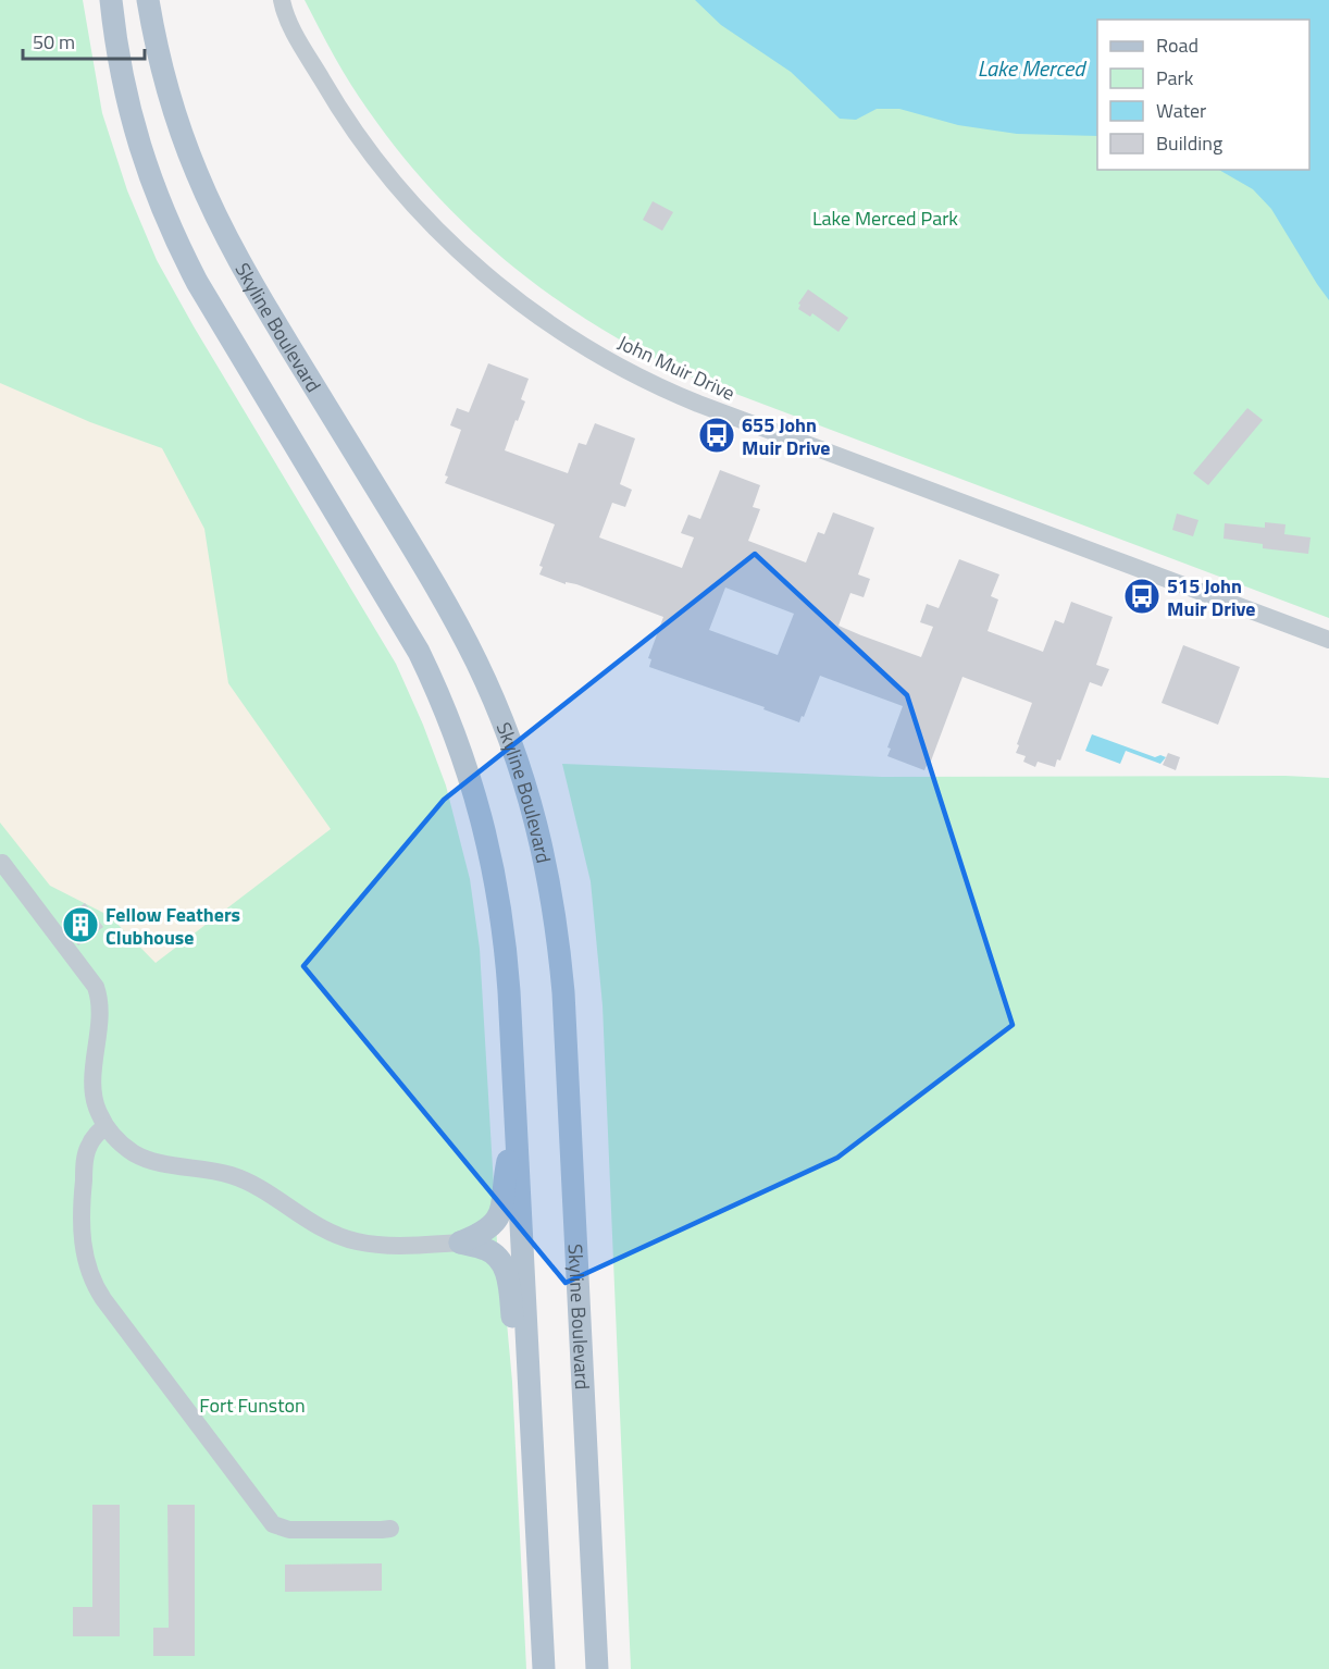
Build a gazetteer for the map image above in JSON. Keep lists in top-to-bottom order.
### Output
{
  "streets": {
    "main road": ["Skyline Boulevard"],
    "street": ["John Muir Drive"]
  },
  "water": ["Lake Merced"],
  "parks": ["Lake Merced Park", "Fort Funston"],
  "places": {
    "bus stop": ["655 John Muir Drive", "515 John Muir Drive"],
    "building": ["Fellow Feathers Clubhouse"]
  },
  "legend": [
    "Road",
    "Park",
    "Water",
    "Building"
  ],
  "scale_bar": "50 m"
}
